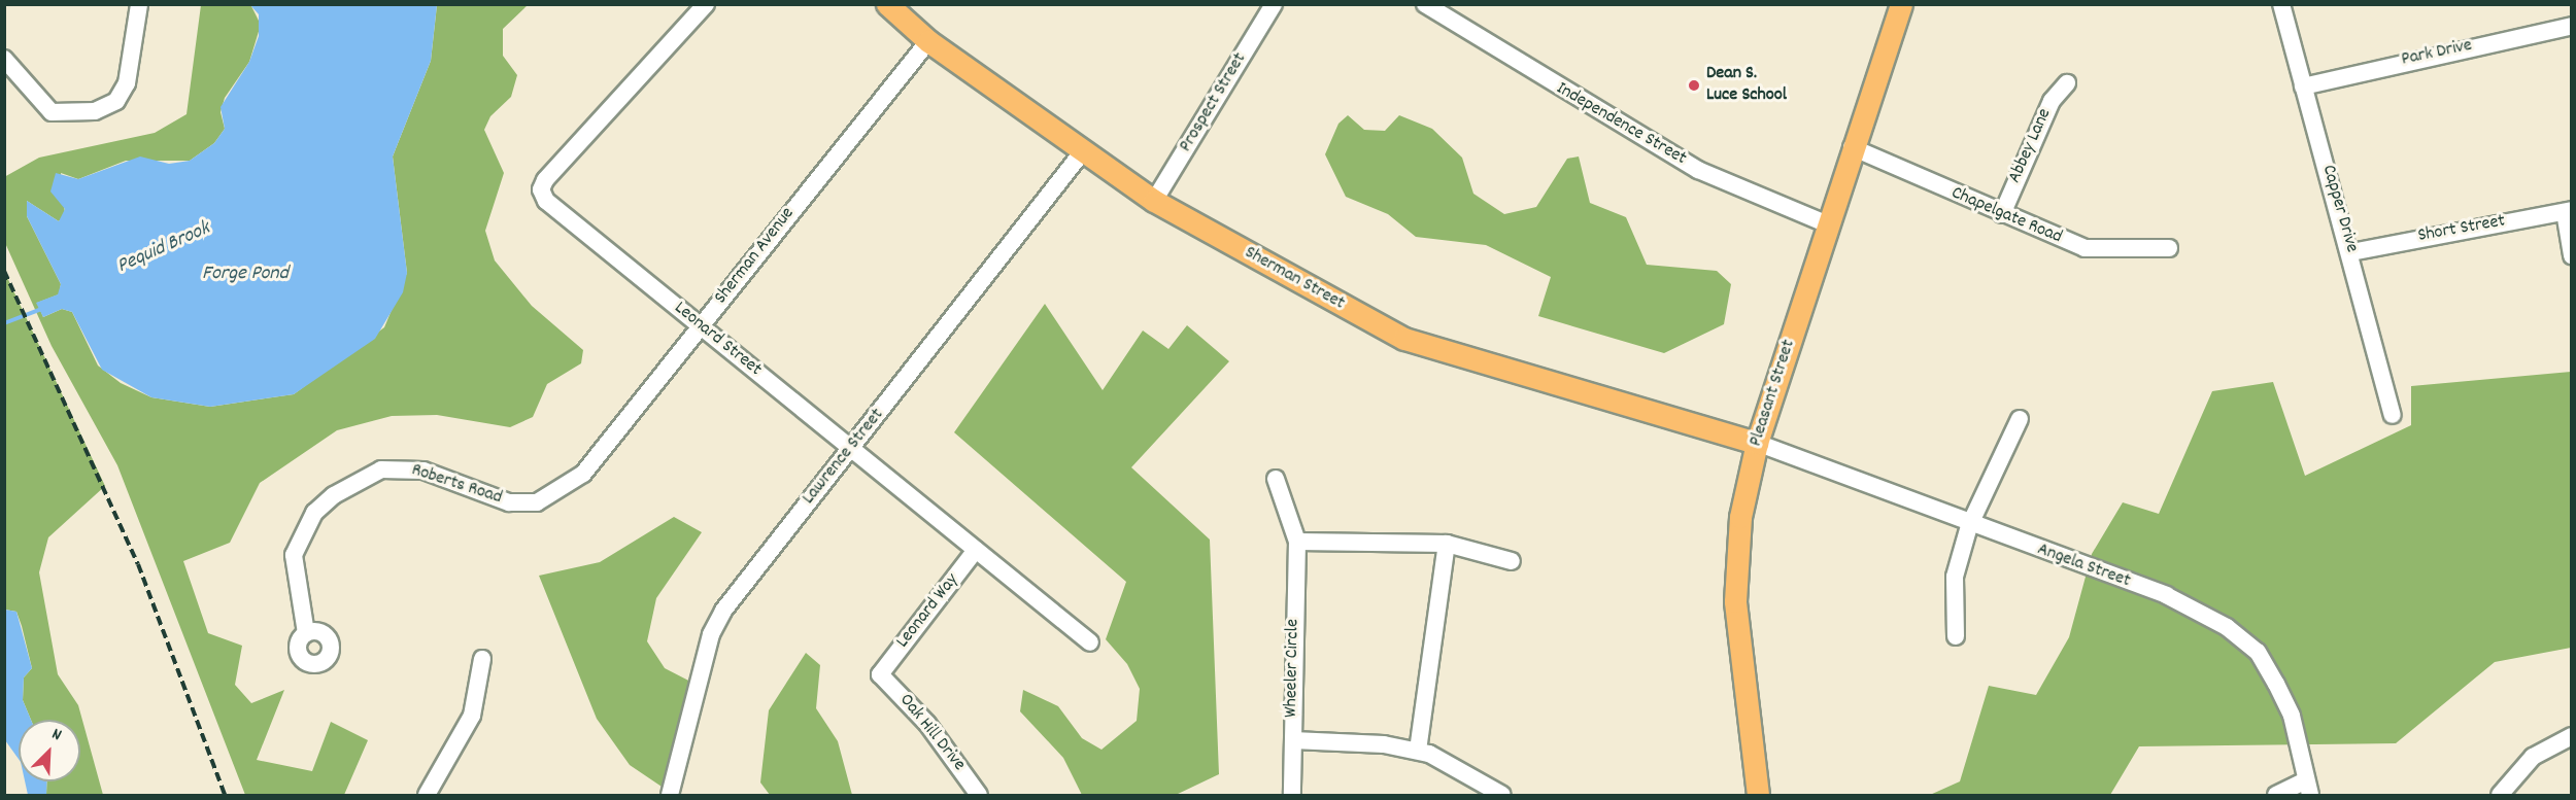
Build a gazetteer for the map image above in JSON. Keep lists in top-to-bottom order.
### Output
{
  "streets": {
    "main road": ["Sherman Street", "Pleasant Street"],
    "street": [
      "Park Drive",
      "Prospect Street",
      "Independence Street",
      "Abbey Lane",
      "Capper Drive",
      "Chapelgate Road",
      "Short Street",
      "Sherman Avenue",
      "Leonard Street",
      "Lawrence Street",
      "Roberts Road",
      "Angela Street",
      "Leonard Way",
      "Wheeler Circle",
      "Oak Hill Drive"
    ]
  },
  "crossings": [
    ["Park Drive", "Capper Drive"],
    ["Prospect Street", "Sherman Street"],
    ["Independence Street", "Pleasant Street"],
    ["Abbey Lane", "Chapelgate Road"],
    ["Capper Drive", "Short Street"],
    ["Chapelgate Road", "Pleasant Street"],
    ["Sherman Avenue", "Sherman Street"],
    ["Sherman Avenue", "Leonard Street"],
    ["Sherman Avenue", "Roberts Road"],
    ["Sherman Street", "Pleasant Street"],
    ["Sherman Street", "Lawrence Street"],
    ["Sherman Street", "Angela Street"],
    ["Leonard Street", "Lawrence Street"],
    ["Leonard Street", "Leonard Way"],
    ["Pleasant Street", "Angela Street"],
    ["Leonard Way", "Oak Hill Drive"]
  ],
  "water": ["Pequid Brook", "Forge Pond"],
  "places": ["Dean S. Luce School"],
  "north": "top right"
}
